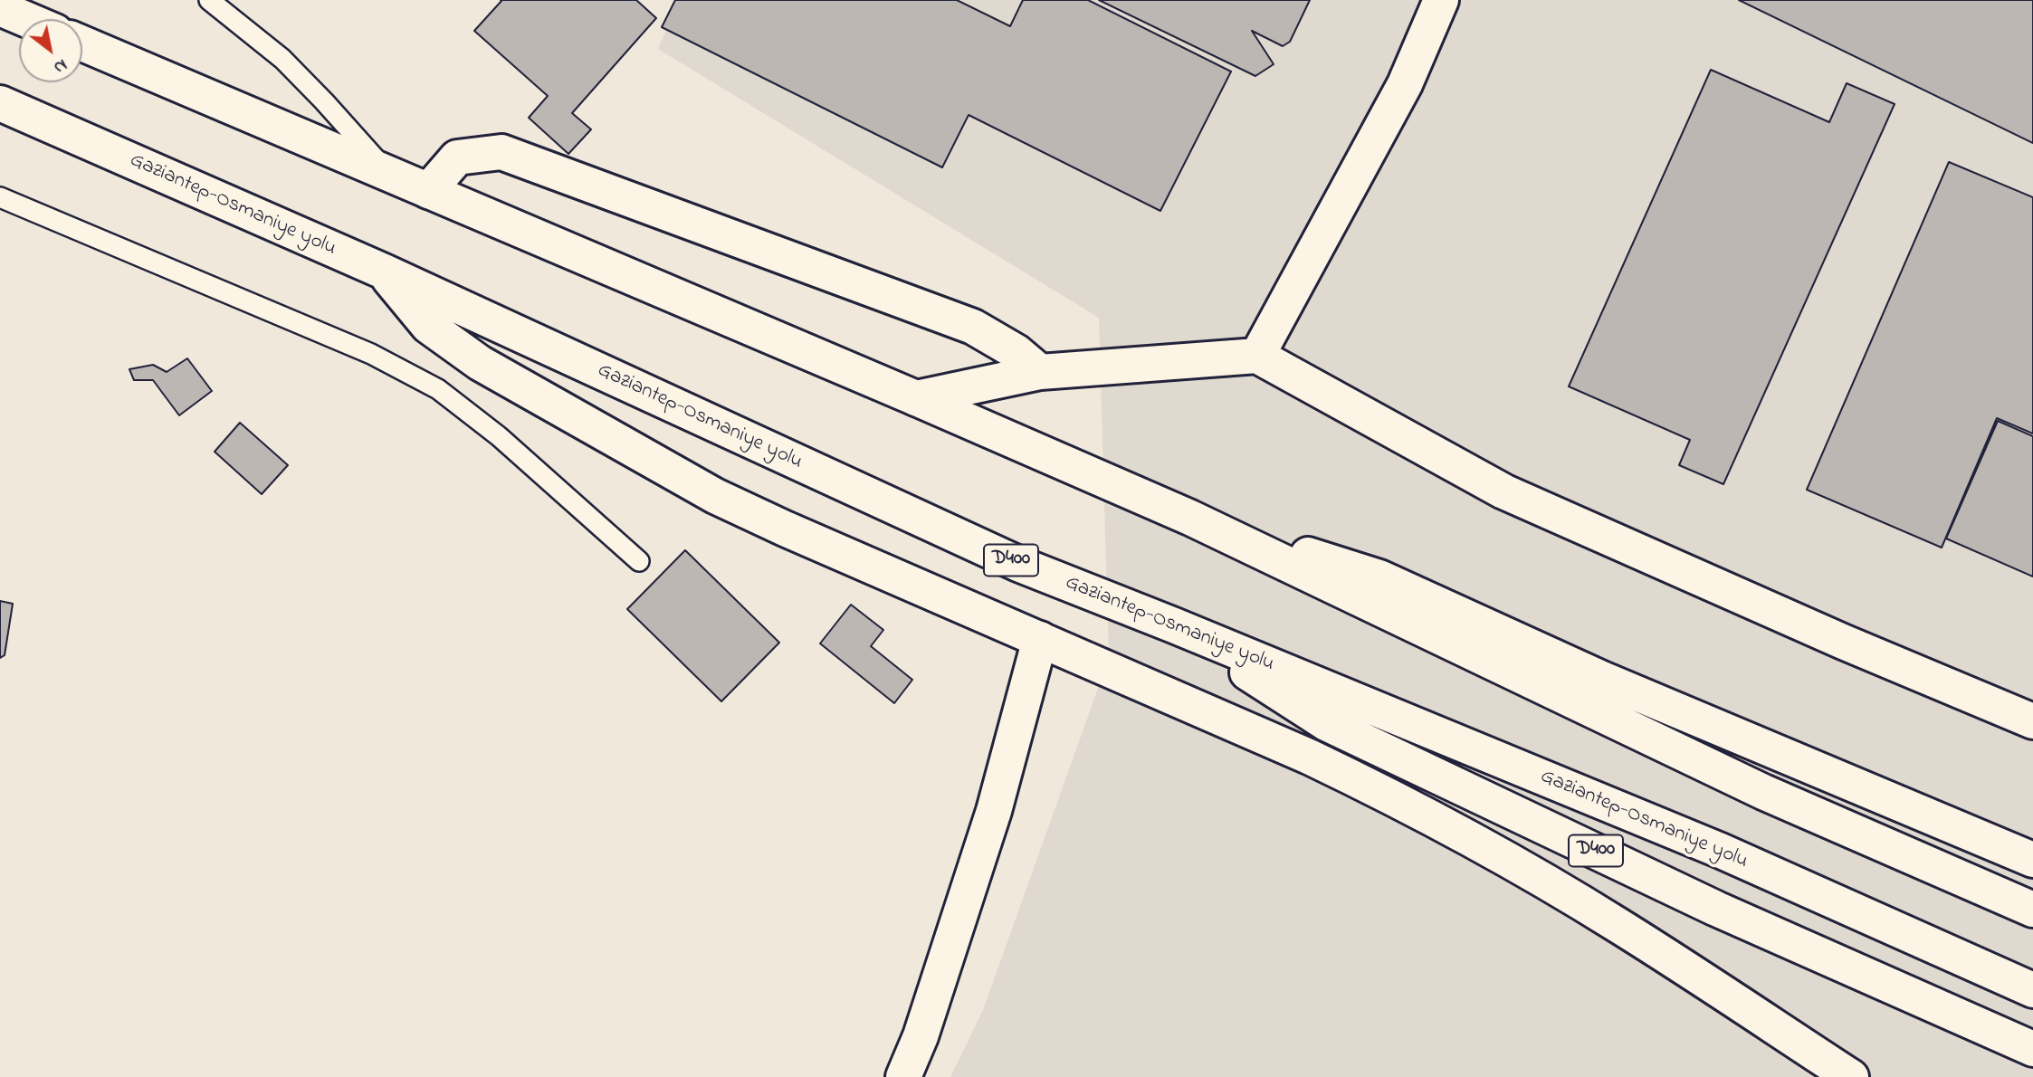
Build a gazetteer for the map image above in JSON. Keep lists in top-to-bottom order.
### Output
{
  "streets": {
    "main road": ["Gaziantep-Osmaniye yolu", "D400"]
  },
  "crossings": [
    ["Gaziantep-Osmaniye yolu", "D400"]
  ],
  "north": "bottom right"
}
